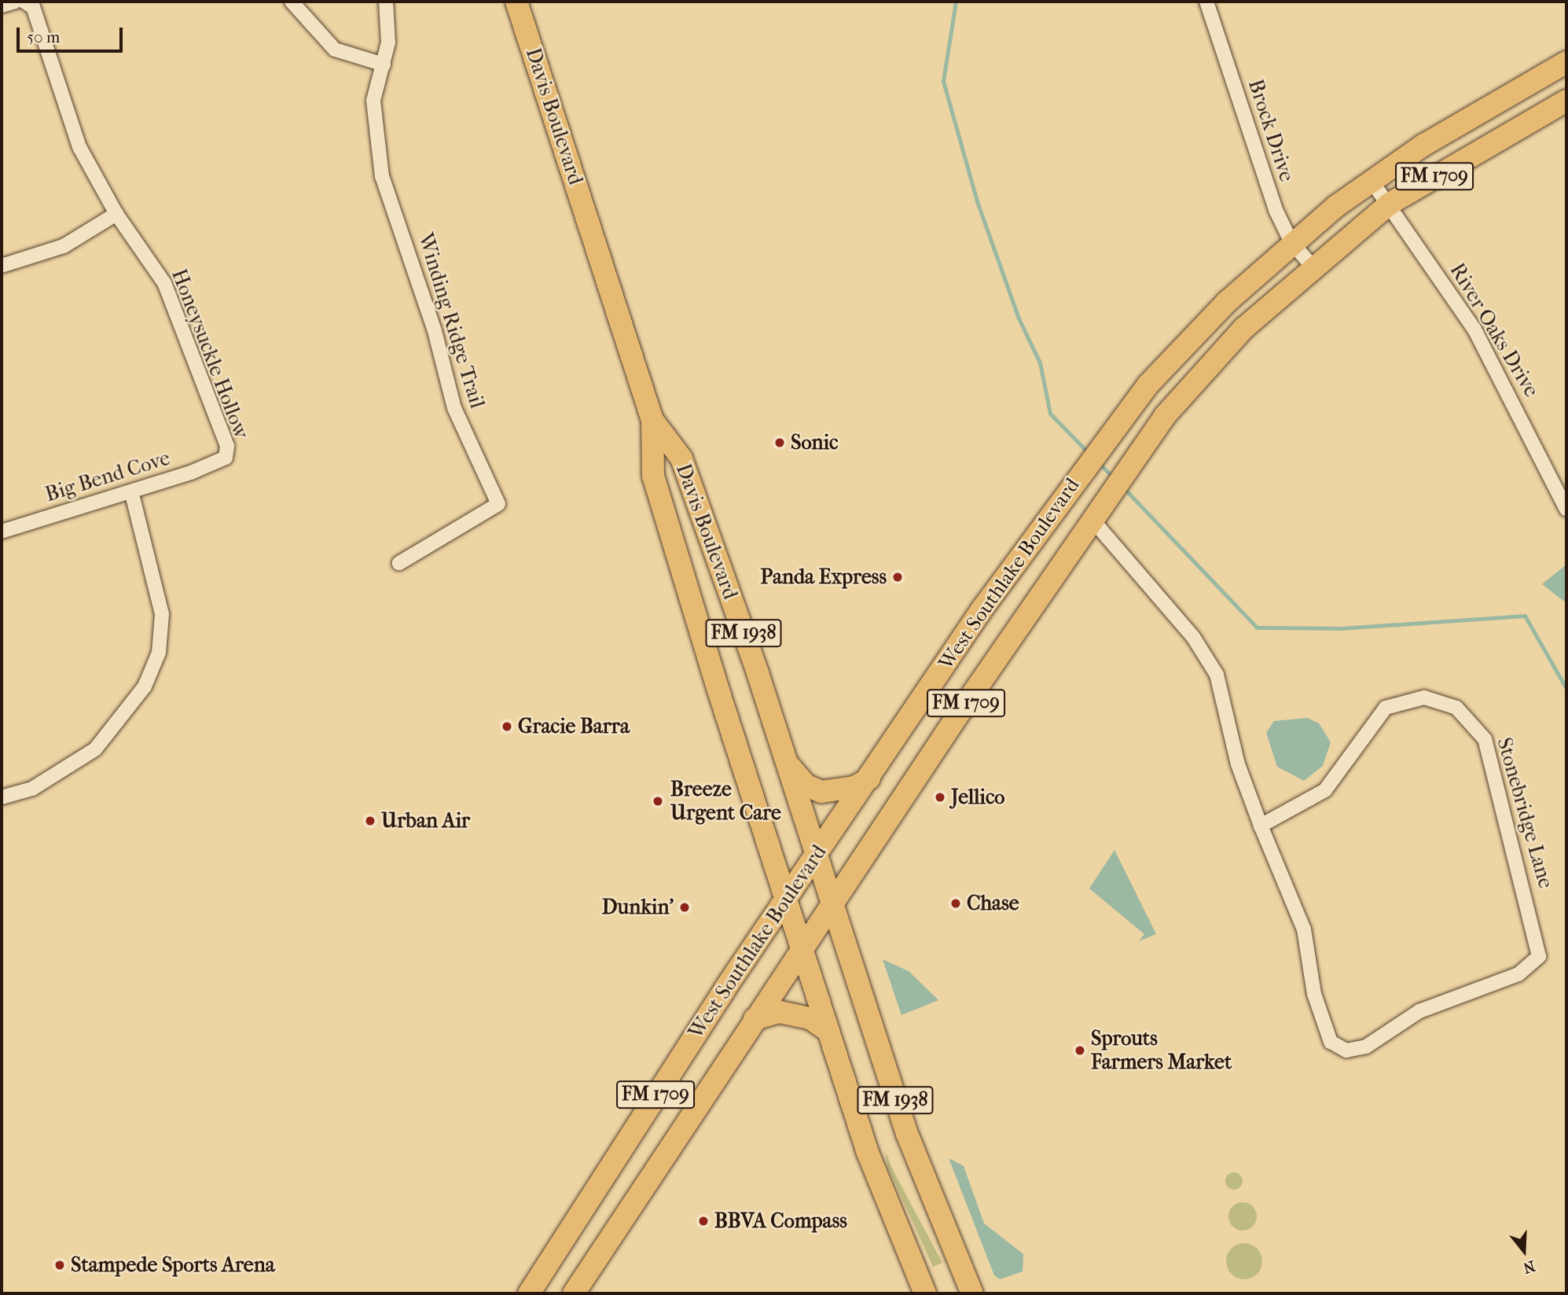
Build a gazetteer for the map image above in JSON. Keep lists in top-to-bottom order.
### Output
{
  "streets": {
    "main road": [
      "Davis Boulevard",
      "FM 1709",
      "West Southlake Boulevard",
      "FM 1938"
    ],
    "street": [
      "Brock Drive",
      "Winding Ridge Trail",
      "River Oaks Drive",
      "Honeysuckle Hollow",
      "Big Bend Cove",
      "Stonebridge Lane"
    ]
  },
  "crossings": [
    ["Davis Boulevard", "West Southlake Boulevard"],
    ["Davis Boulevard", "FM 1938"],
    ["Brock Drive", "West Southlake Boulevard"],
    ["River Oaks Drive", "West Southlake Boulevard"],
    ["Honeysuckle Hollow", "Big Bend Cove"],
    ["West Southlake Boulevard", "FM 1938"],
    ["West Southlake Boulevard", "Stonebridge Lane"]
  ],
  "places": [
    "Sonic",
    "Panda Express",
    "Gracie Barra",
    "Jellico",
    "Breeze Urgent Care",
    "Urban Air",
    "Chase",
    "Dunkin'",
    "Sprouts Farmers Market",
    "BBVA Compass",
    "Stampede Sports Arena"
  ],
  "scale_bar": "50 m",
  "north": "bottom"
}
